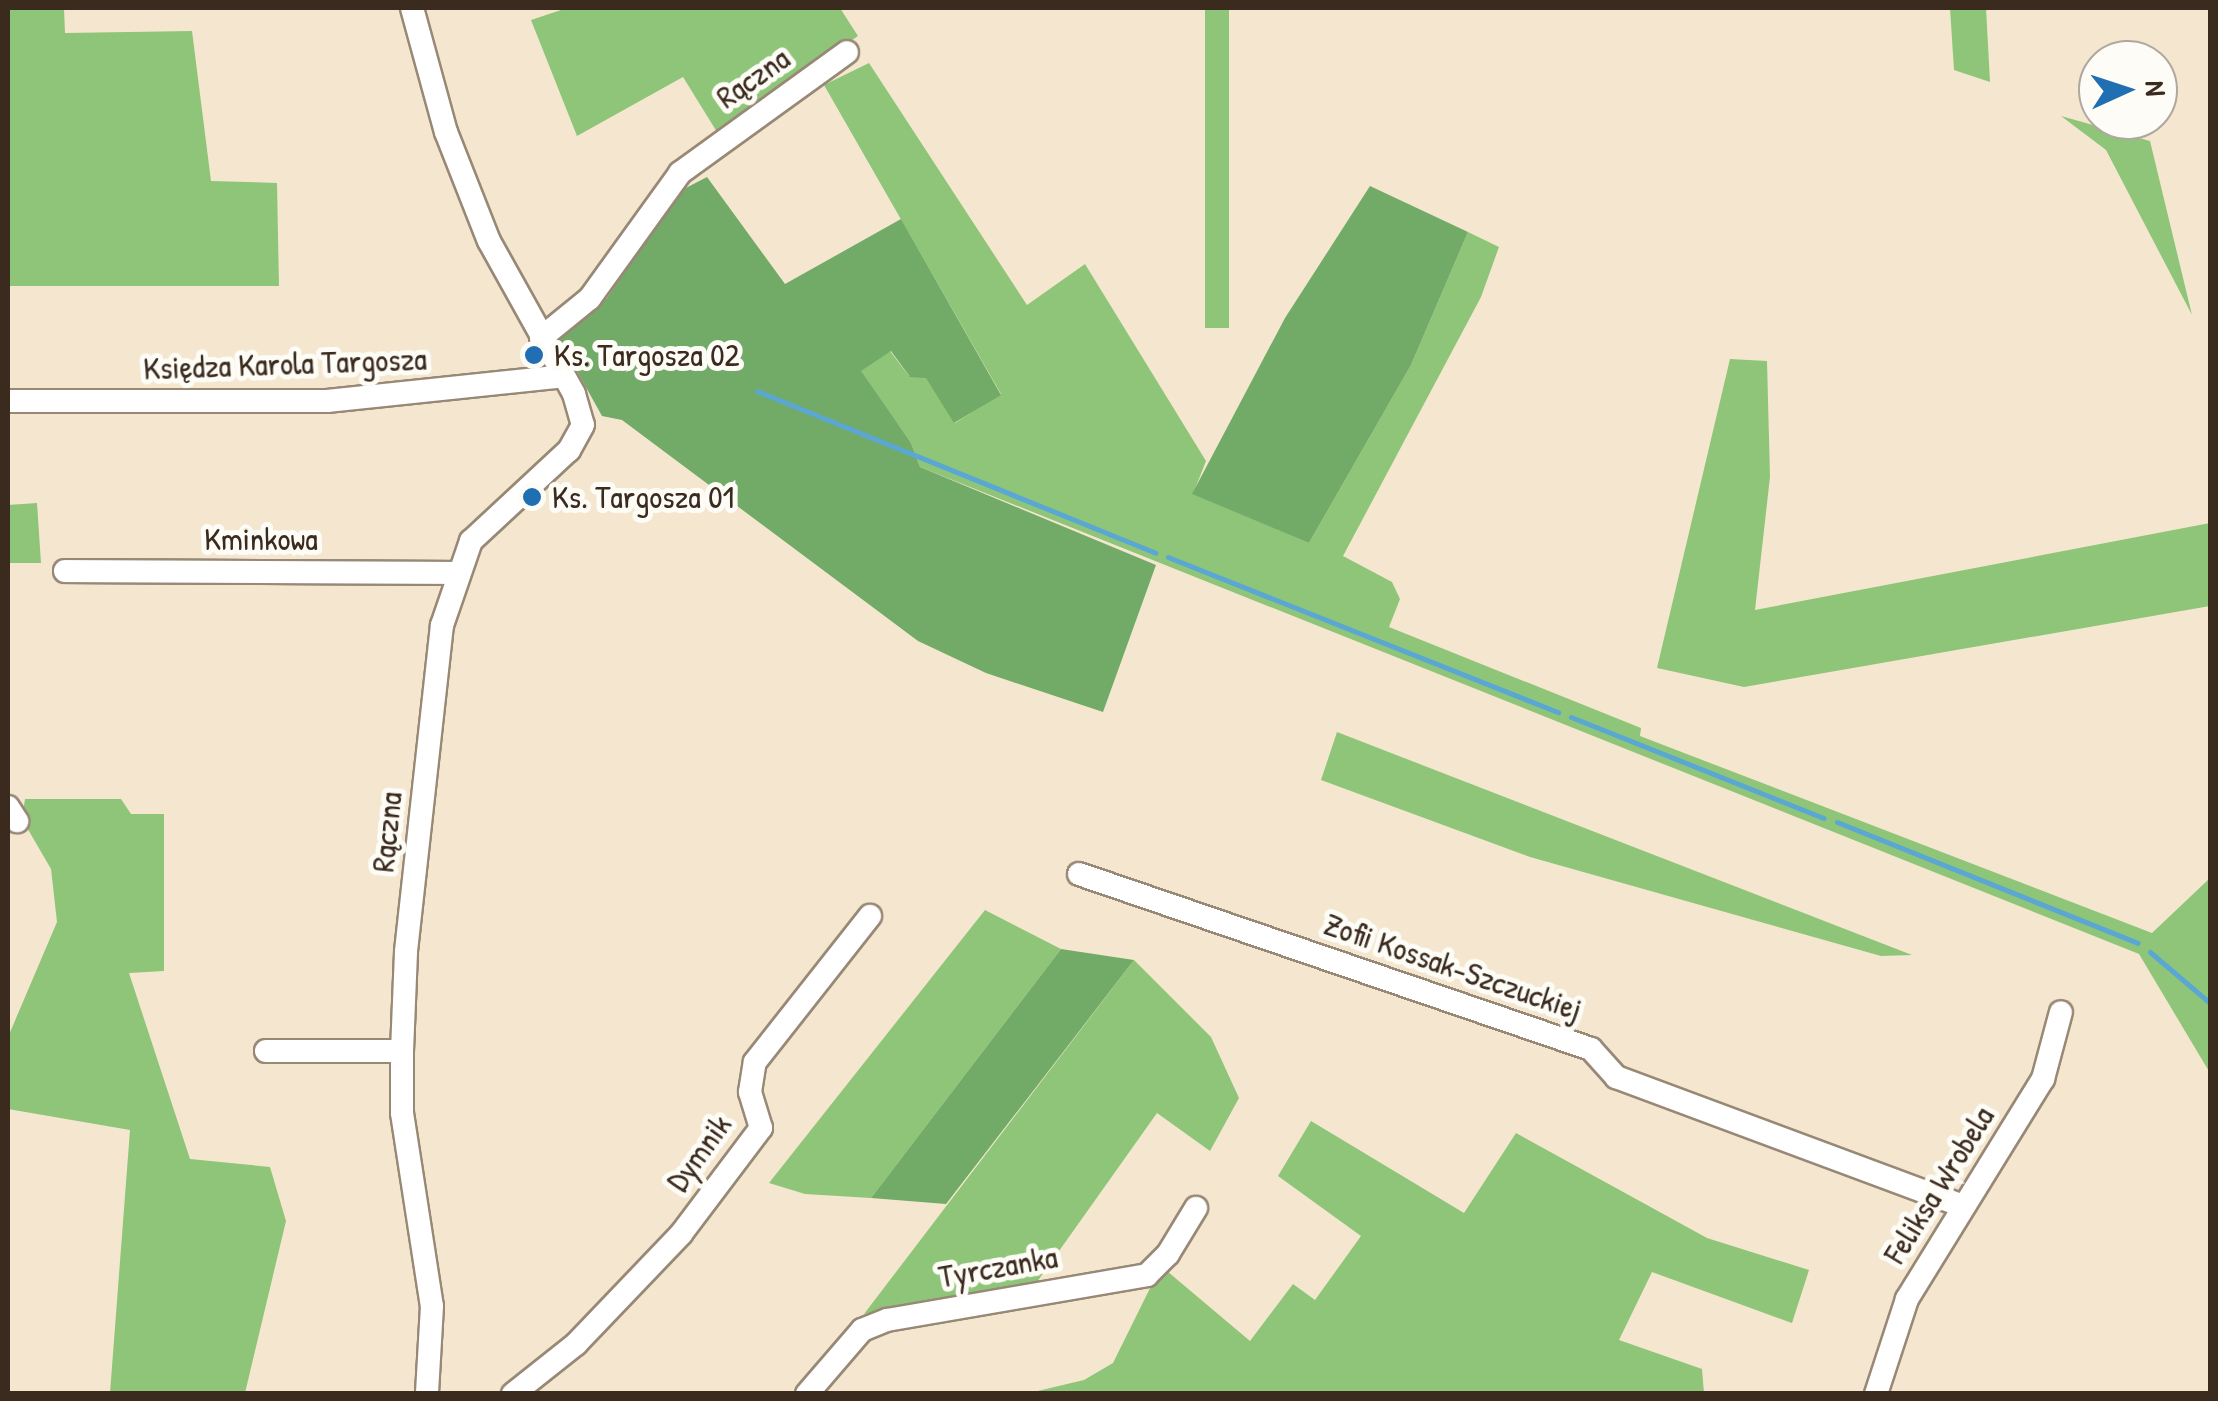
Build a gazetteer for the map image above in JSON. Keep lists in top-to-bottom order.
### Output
{
  "streets": {
    "street": [
      "Rączna",
      "Księdza Karola Targosza",
      "Kminkowa",
      "Zofii Kossak-Szczuckiej",
      "Dymnik",
      "Feliksa Wrobela",
      "Tyrczanka"
    ]
  },
  "crossings": [
    ["Rączna", "Księdza Karola Targosza"],
    ["Rączna", "Kminkowa"],
    ["Zofii Kossak-Szczuckiej", "Feliksa Wrobela"]
  ],
  "places": ["Ks. Targosza 02", "Ks. Targosza 01"],
  "north": "right"
}
